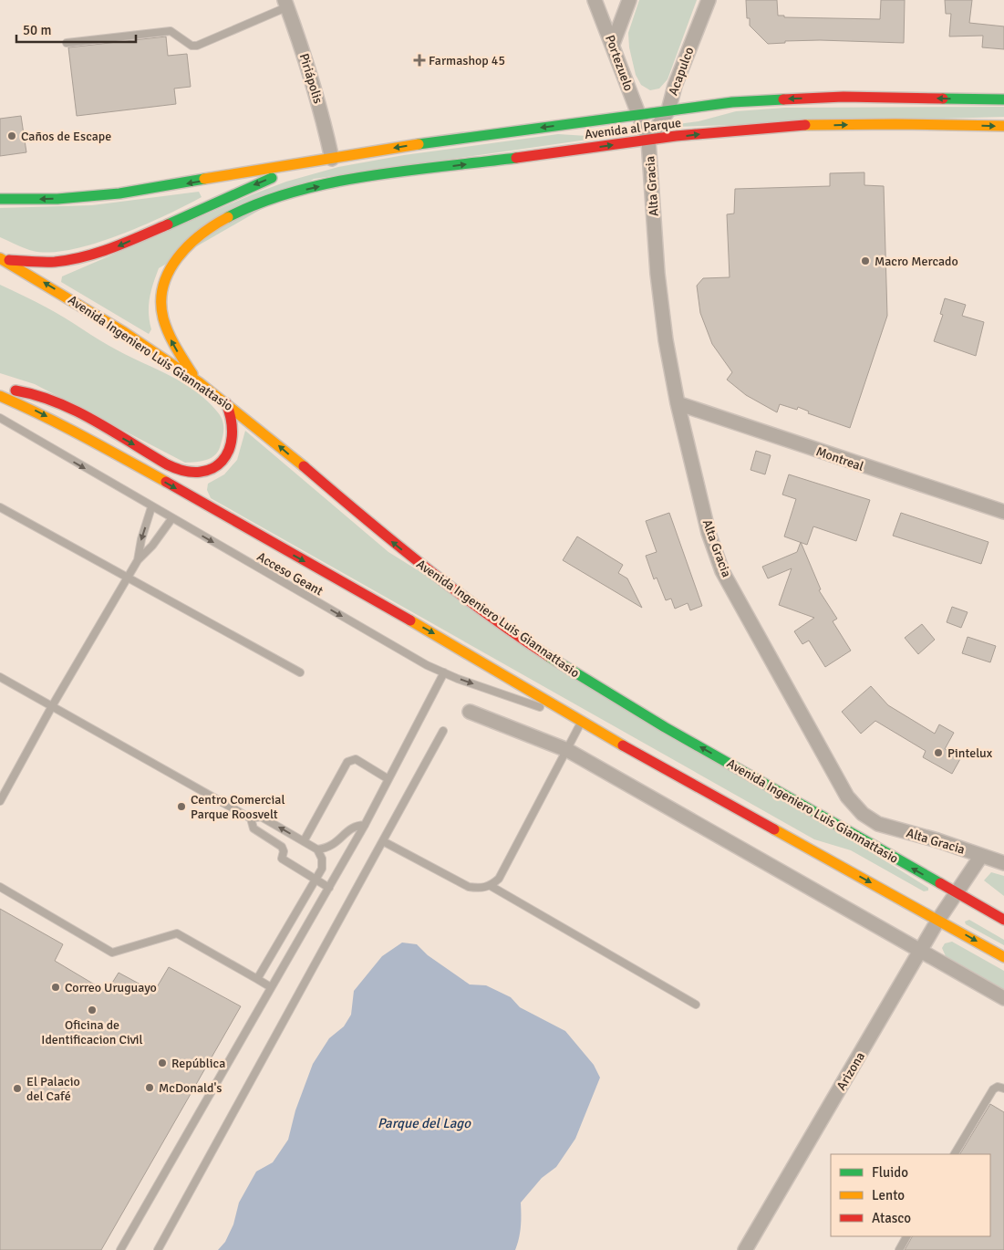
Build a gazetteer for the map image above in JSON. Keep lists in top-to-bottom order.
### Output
{
  "streets": {
    "main road": ["Avenida al Parque", "Avenida Ingeniero Luis Giannattasio"],
    "street": [
      "Portezuelo",
      "Acapulco",
      "Piriápolis",
      "Alta Gracia",
      "Montreal",
      "Arizona"
    ],
    "lane": ["Acceso Geant"]
  },
  "crossings": [
    ["Portezuelo", "Avenida al Parque"],
    ["Portezuelo", "Alta Gracia"],
    ["Acapulco", "Avenida al Parque"],
    ["Acapulco", "Alta Gracia"],
    ["Piriápolis", "Avenida al Parque"],
    ["Avenida al Parque", "Alta Gracia"],
    ["Avenida al Parque", "Avenida Ingeniero Luis Giannattasio"],
    ["Alta Gracia", "Montreal"],
    ["Alta Gracia", "Arizona"],
    ["Avenida Ingeniero Luis Giannattasio", "Arizona"]
  ],
  "one_way": ["Acceso Geant"],
  "water": ["Parque del Lago"],
  "places": {
    "health": ["Farmashop 45"],
    "other": [
      "Caños de Escape",
      "Macro Mercado",
      "Pintelux",
      "Centro Comercial Parque Roosvelt",
      "Correo Uruguayo",
      "Oficina de Identificacion Civil",
      "República",
      "McDonald's",
      "El Palacio del Café"
    ]
  },
  "legend": ["Fluido", "Lento", "Atasco"],
  "scale_bar": "50 m"
}
